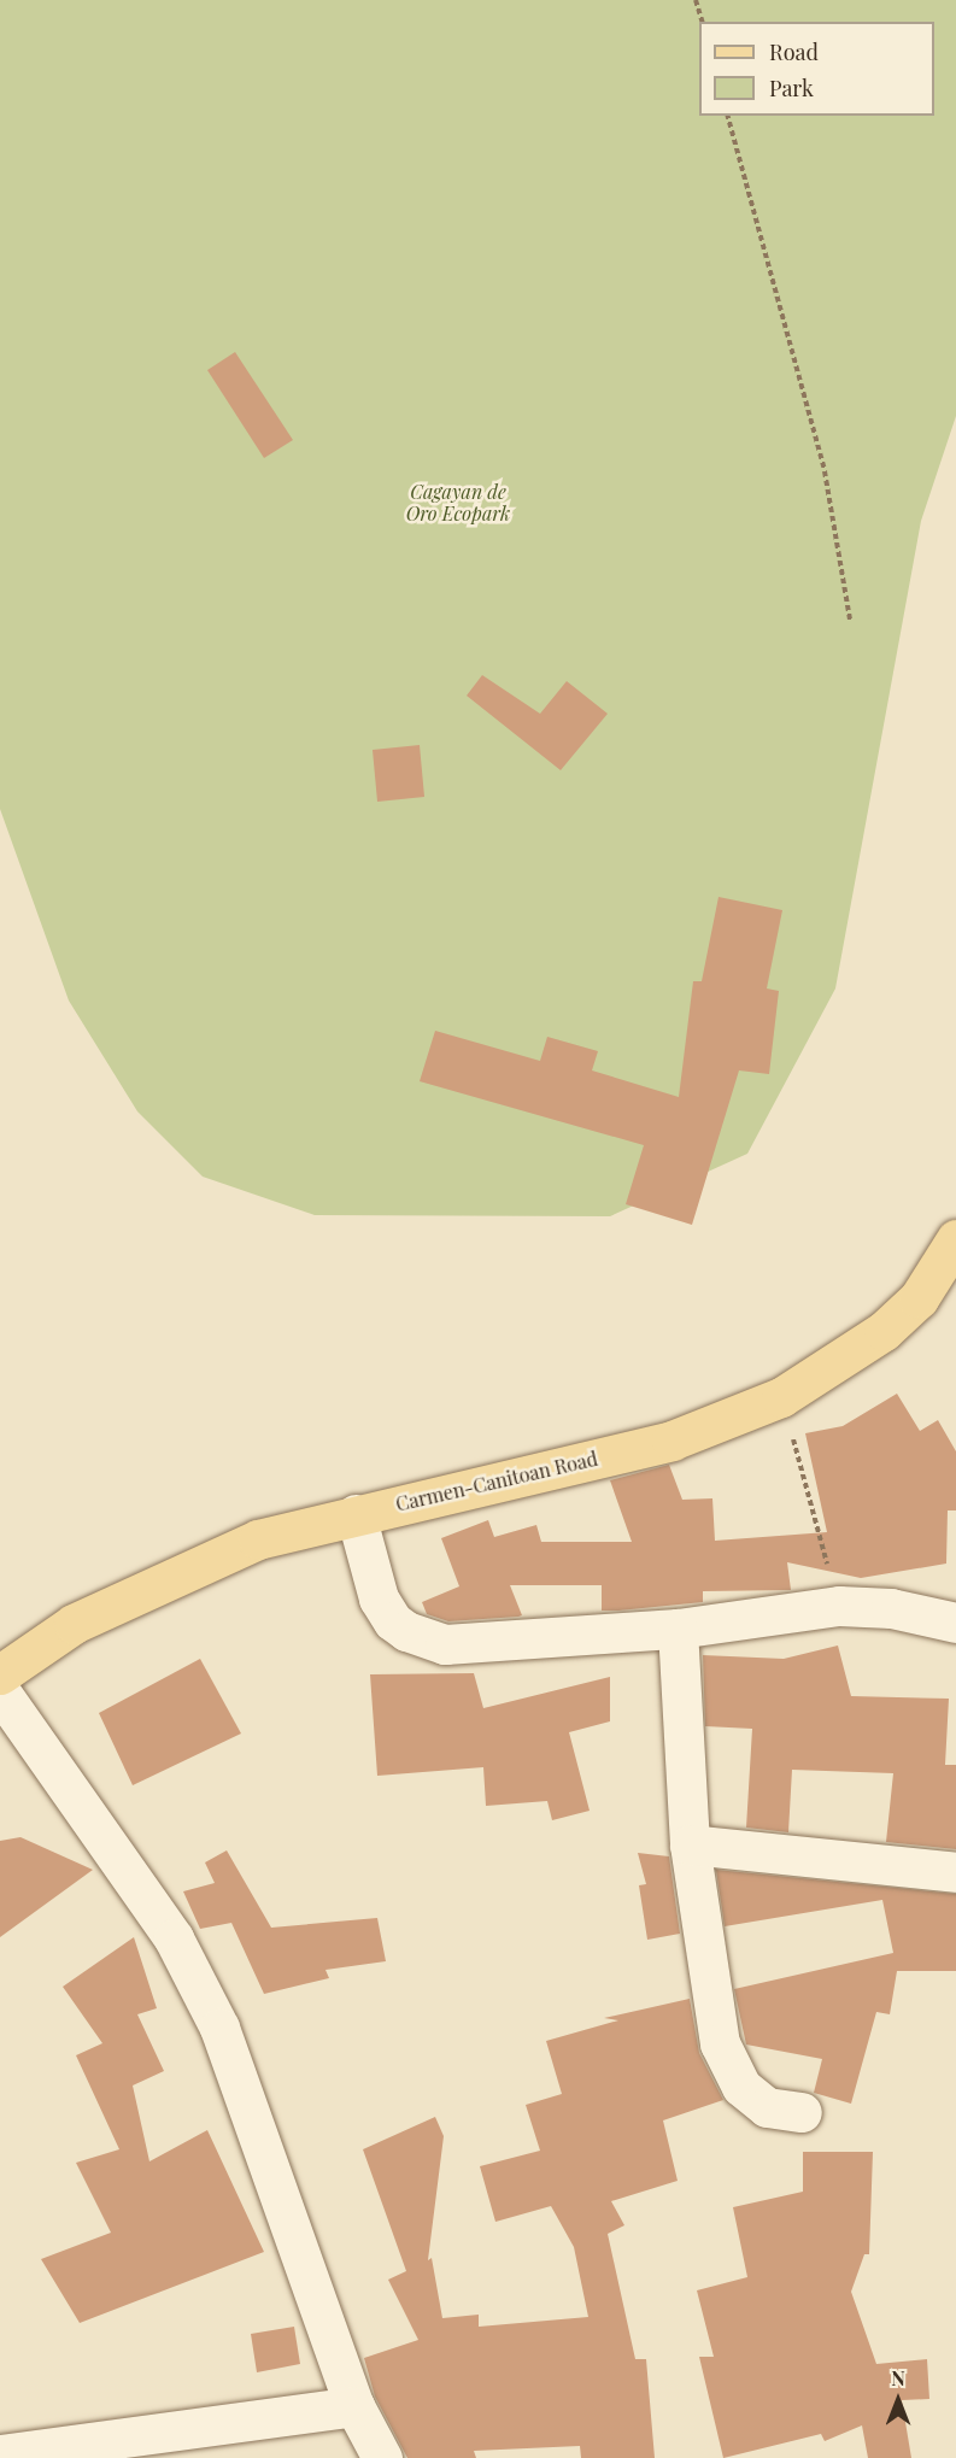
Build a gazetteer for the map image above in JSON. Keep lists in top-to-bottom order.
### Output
{
  "streets": {
    "main road": ["Carmen-Canitoan Road"]
  },
  "parks": ["Cagayan de Oro Ecopark"],
  "legend": ["Road", "Park"],
  "north": "top"
}
